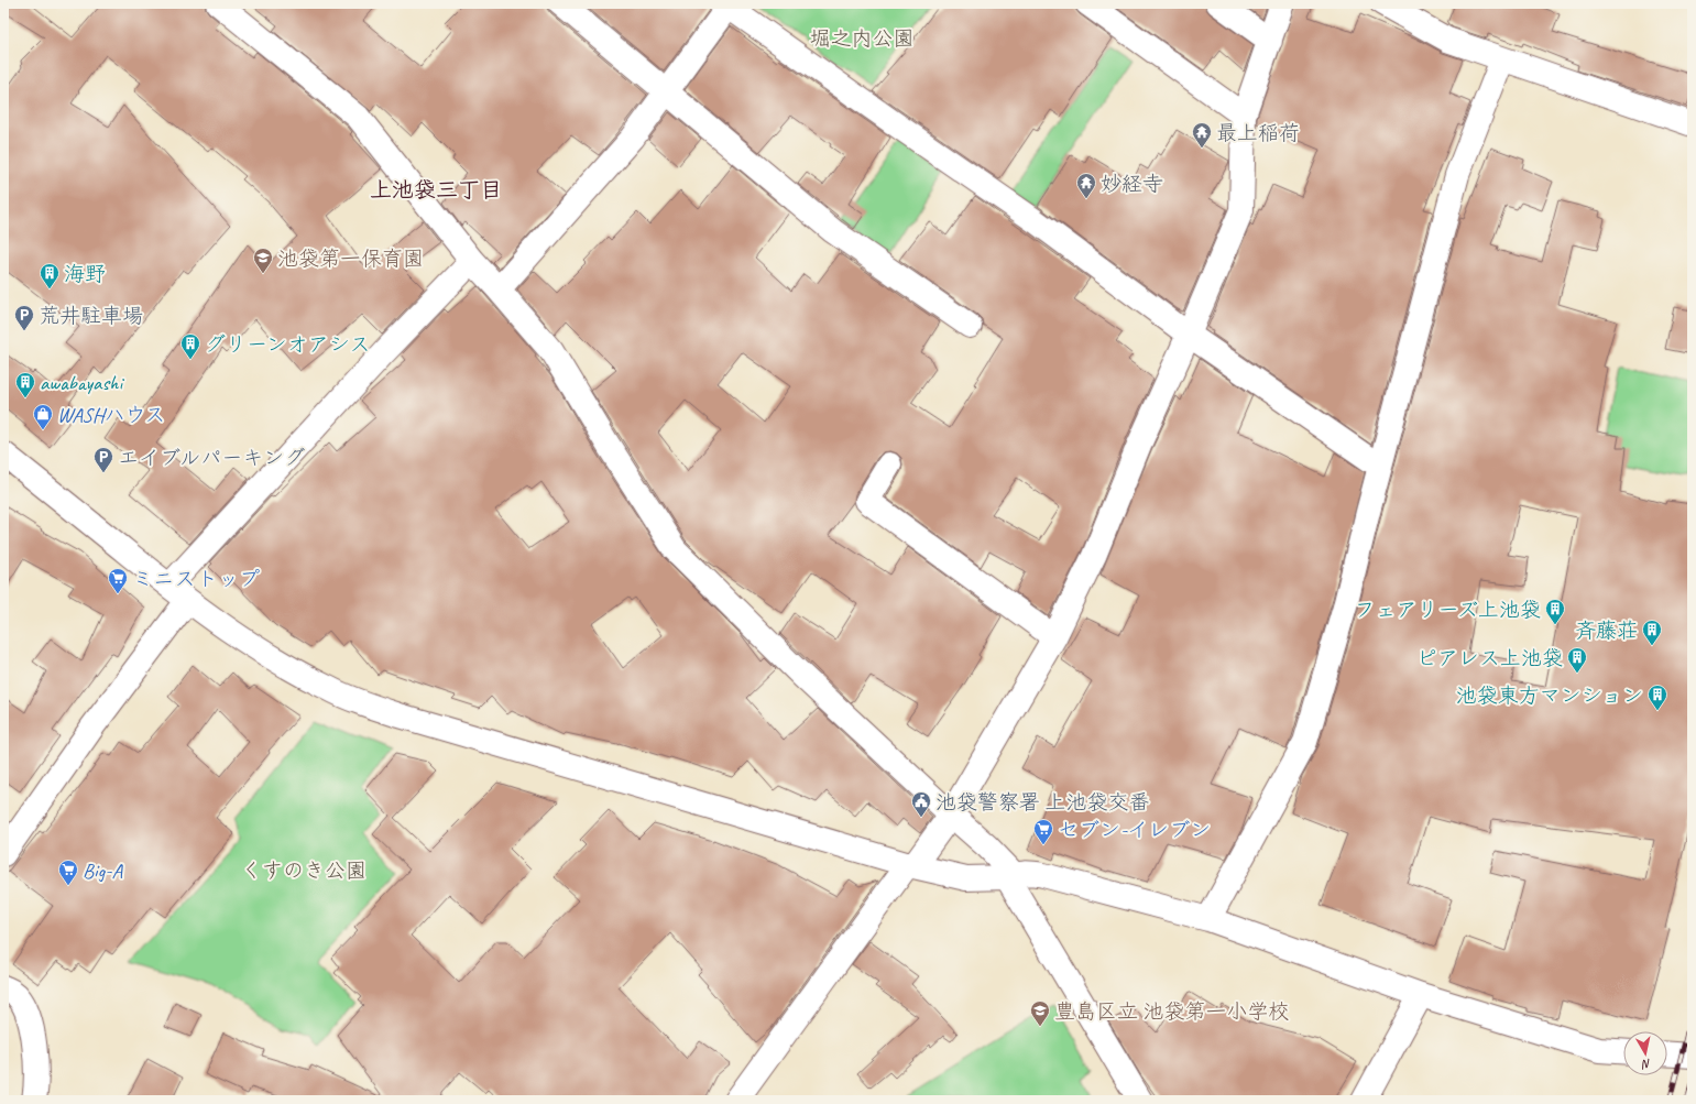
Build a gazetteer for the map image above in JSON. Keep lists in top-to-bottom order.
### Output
{
  "districts": ["上池袋三丁目"],
  "parks": ["堀之内公園", "くすのき公園"],
  "places": {
    "temple": ["最上稲荷", "妙経寺"],
    "school or university": ["池袋第一保育園", "豊島区立 池袋第一小学校"],
    "building": [
      "海野",
      "グリーンオアシス",
      "awabayashi",
      "フェアリーズ上池袋",
      "斉藤荘",
      "ピアレス上池袋",
      "池袋東方マンション"
    ],
    "parking": ["荒井駐車場", "エイブルパーキング"],
    "shop": ["WASHハウス"],
    "supermarket": ["ミニストップ", "セブン-イレブン", "Big-A"],
    "public building": ["池袋警察署 上池袋交番"]
  },
  "north": "bottom"
}
